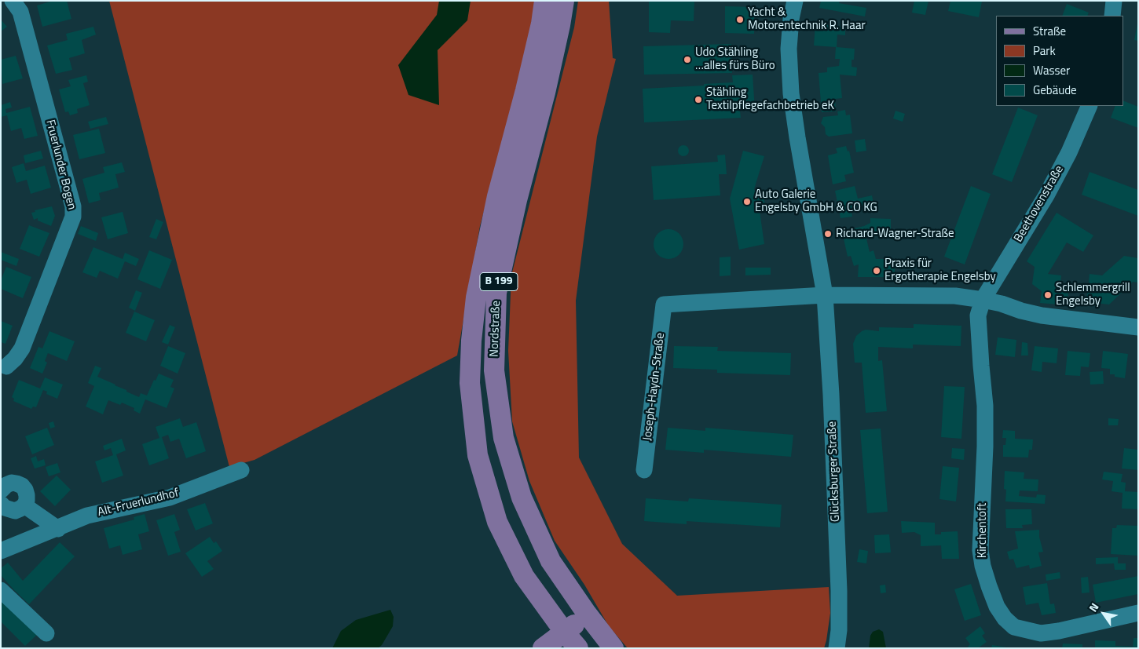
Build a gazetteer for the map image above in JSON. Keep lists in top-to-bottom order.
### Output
{
  "streets": {
    "main road": ["B 199", "Nordstraße"],
    "street": [
      "Fruerlunder Bogen",
      "Beethovenstraße",
      "Joseph-Haydn-Straße",
      "Glücksburger Straße",
      "Alt-Fruerlundhof",
      "Kirchentoft"
    ]
  },
  "crossings": [
    ["Beethovenstraße", "Kirchentoft"],
    ["B 199", "Nordstraße"],
    ["Joseph-Haydn-Straße", "Glücksburger Straße"]
  ],
  "places": [
    "Yacht & Motorentechnik R. Haar",
    "Udo Stähling …alles fürs Büro",
    "Stähling Textilpflegefachbetrieb eK",
    "Auto Galerie Engelsby GmbH & CO KG",
    "Richard-Wagner-Straße",
    "Praxis für Ergotherapie Engelsby",
    "Schlemmergrill Engelsby"
  ],
  "legend": [
    "Straße",
    "Park",
    "Wasser",
    "Gebäude"
  ],
  "north": "top left"
}
